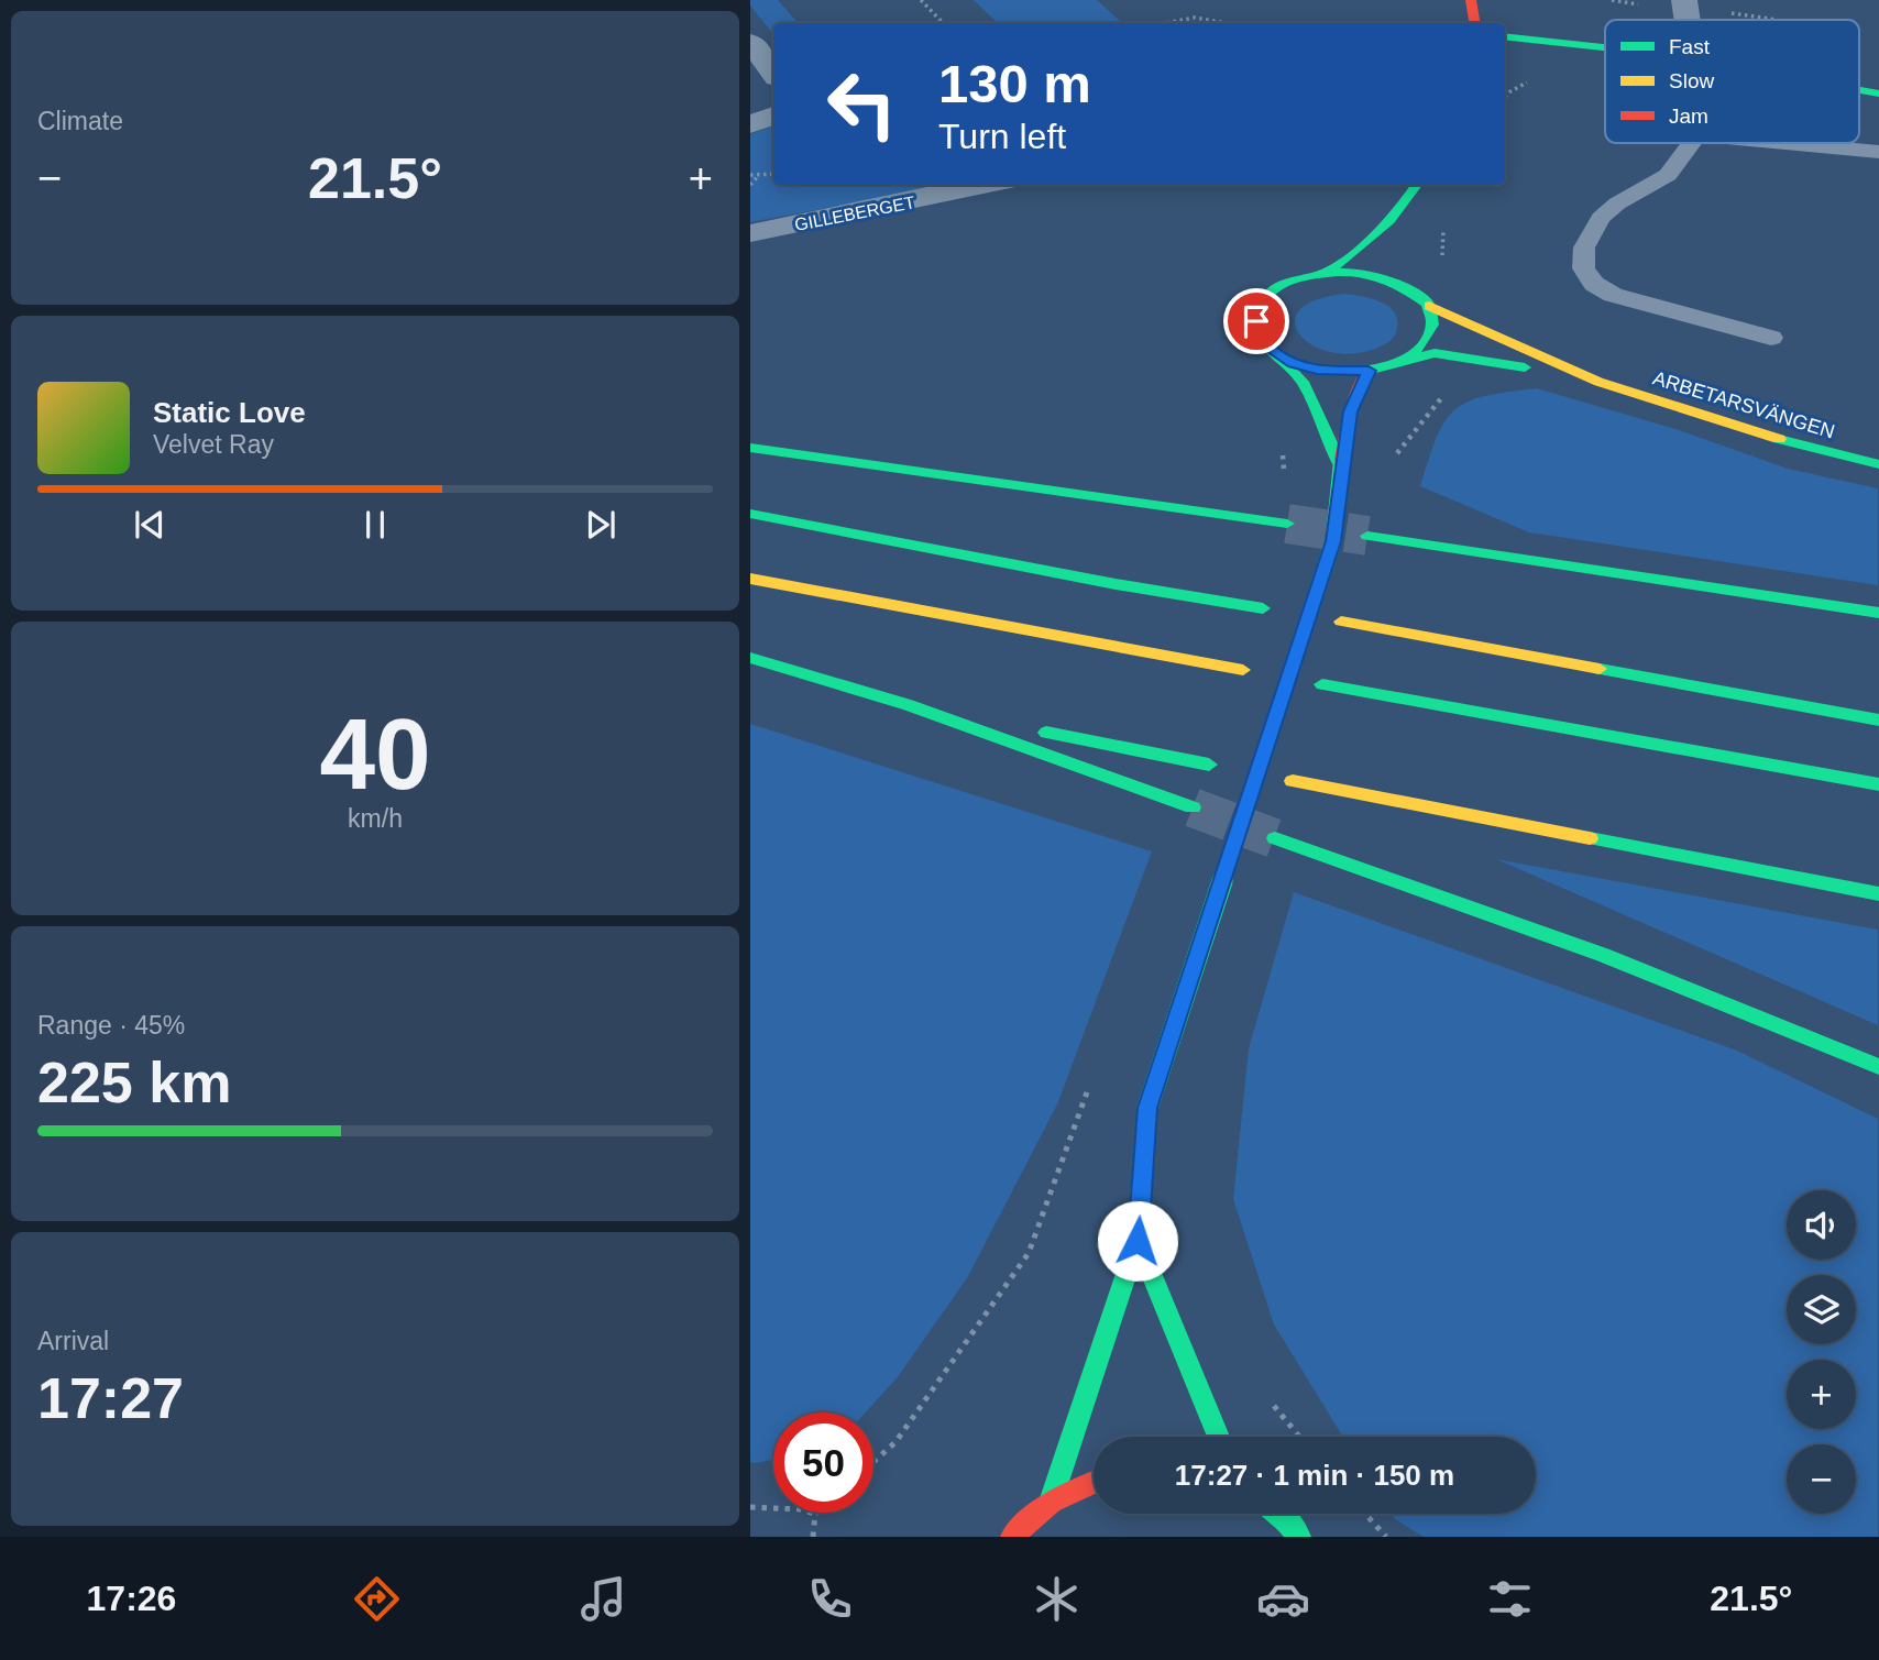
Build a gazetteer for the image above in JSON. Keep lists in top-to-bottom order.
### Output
{
  "streets": {
    "main road": ["ARBETARSVÄNGEN"],
    "street": ["GILLEBERGET"]
  },
  "legend": ["Fast", "Slow", "Jam"],
  "page": {
    "tile": [
      "Climate",
      ["40", "km/h"],
      ["Range · 45%", "225 km"],
      ["Arrival", "17:27"]
    ],
    "turn": ["130 m", "Turn left"],
    "heat": ["−", "21.5°", "+"],
    "song": ["Static Love", "Velvet Ray"],
    "map_buttons": ["+", "−"],
    "limit": "50",
    "trip": "17:27 · 1 min · 150 m",
    "tabs": ["17:26", "21.5°"]
  }
}
